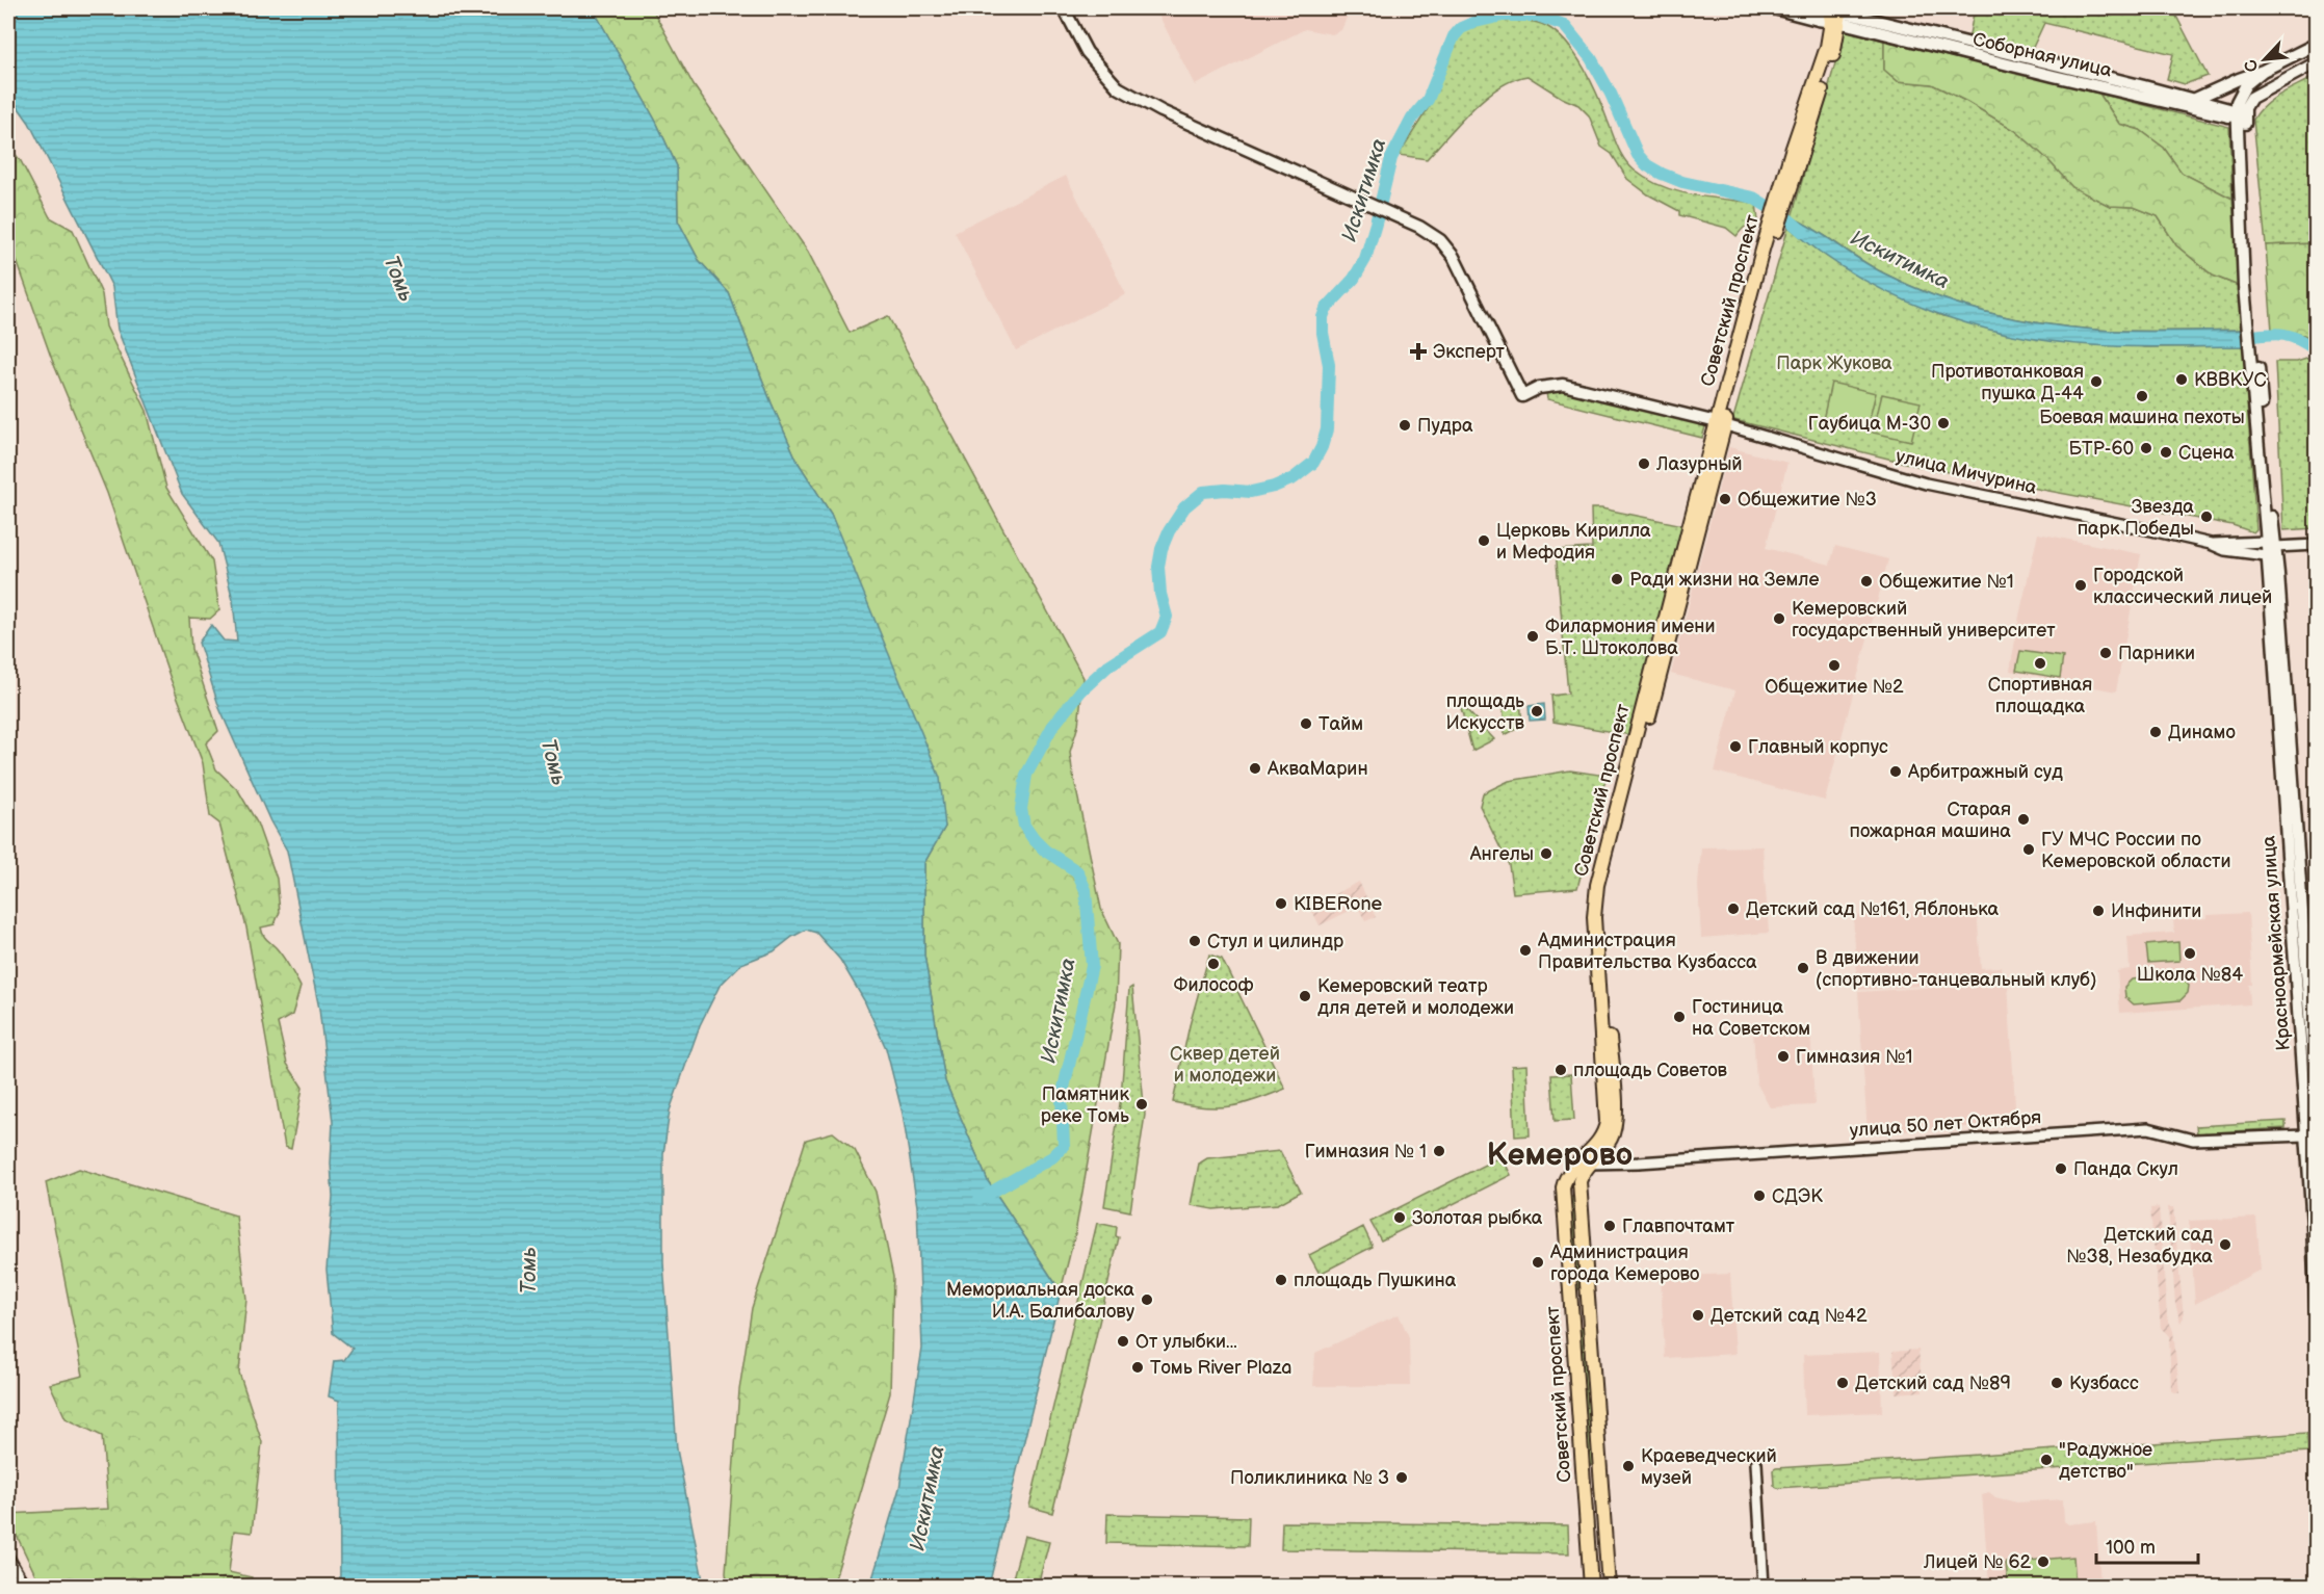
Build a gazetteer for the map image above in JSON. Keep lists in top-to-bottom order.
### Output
{
  "streets": {
    "main road": ["Соборная улица", "Советский проспект", "Красноармейская улица"],
    "street": ["улица Мичурина", "улица 50 лет Октября"]
  },
  "crossings": [
    ["Соборная улица", "Советский проспект"],
    ["Соборная улица", "Красноармейская улица"],
    ["Советский проспект", "улица Мичурина"],
    ["Советский проспект", "улица 50 лет Октября"],
    ["улица Мичурина", "Красноармейская улица"],
    ["Красноармейская улица", "улица 50 лет Октября"]
  ],
  "districts": ["Кемерово"],
  "water": ["Искитимка", "Томь"],
  "parks": ["Парк Жукова", "Сквер детей и молодежи"],
  "places": {
    "health": ["Эксперт"],
    "other": [
      "КВВКУС",
      "Противотанковая пушка Д-44",
      "Боевая машина пехоты",
      "Гаубица М-30",
      "Пудра",
      "БТР-60",
      "Сцена",
      "Лазурный",
      "Общежитие №3",
      "Звезда парк Победы",
      "Церковь Кирилла и Мефодия",
      "Ради жизни на Земле",
      "Общежитие №1",
      "Городской классический лицей",
      "Кемеровский государственный университет",
      "Филармония имени Б.Т. Штоколова",
      "Парники",
      "Спортивная площадка",
      "Общежитие №2",
      "площадь Искусств",
      "Тайм",
      "Динамо",
      "Главный корпус",
      "АкваМарин",
      "Арбитражный суд",
      "Старая пожарная машина",
      "ГУ МЧС России по Кемеровской области",
      "Ангелы",
      "KIBERone",
      "Детский сад №161, Яблонька",
      "Инфинити",
      "Стул и цилиндр",
      "Администрация Правительства Кузбасса",
      "Школа №84",
      "Философ",
      "В движении (спортивно-танцевальный клуб)",
      "Кемеровский театр для детей и молодежи",
      "Гостиница на Советском",
      "Гимназия №1",
      "площадь Советов",
      "Памятник реке Томь",
      "Гимназия № 1",
      "Панда Скул",
      "СДЭК",
      "Золотая рыбка",
      "Главпочтамт",
      "Детский сад №38, Незабудка",
      "Администрация города Кемерово",
      "площадь Пушкина",
      "Мемориальная доска И.А. Балибалову",
      "Детский сад №42",
      "От улыбки...",
      "Томь River Plaza",
      "Детский сад №89",
      "Кузбасс",
      "\"Радужное детство\"",
      "Краеведческий музей",
      "Поликлиника № 3",
      "Лицей № 62"
    ]
  },
  "scale_bar": "100 m",
  "north": "bottom left"
}
